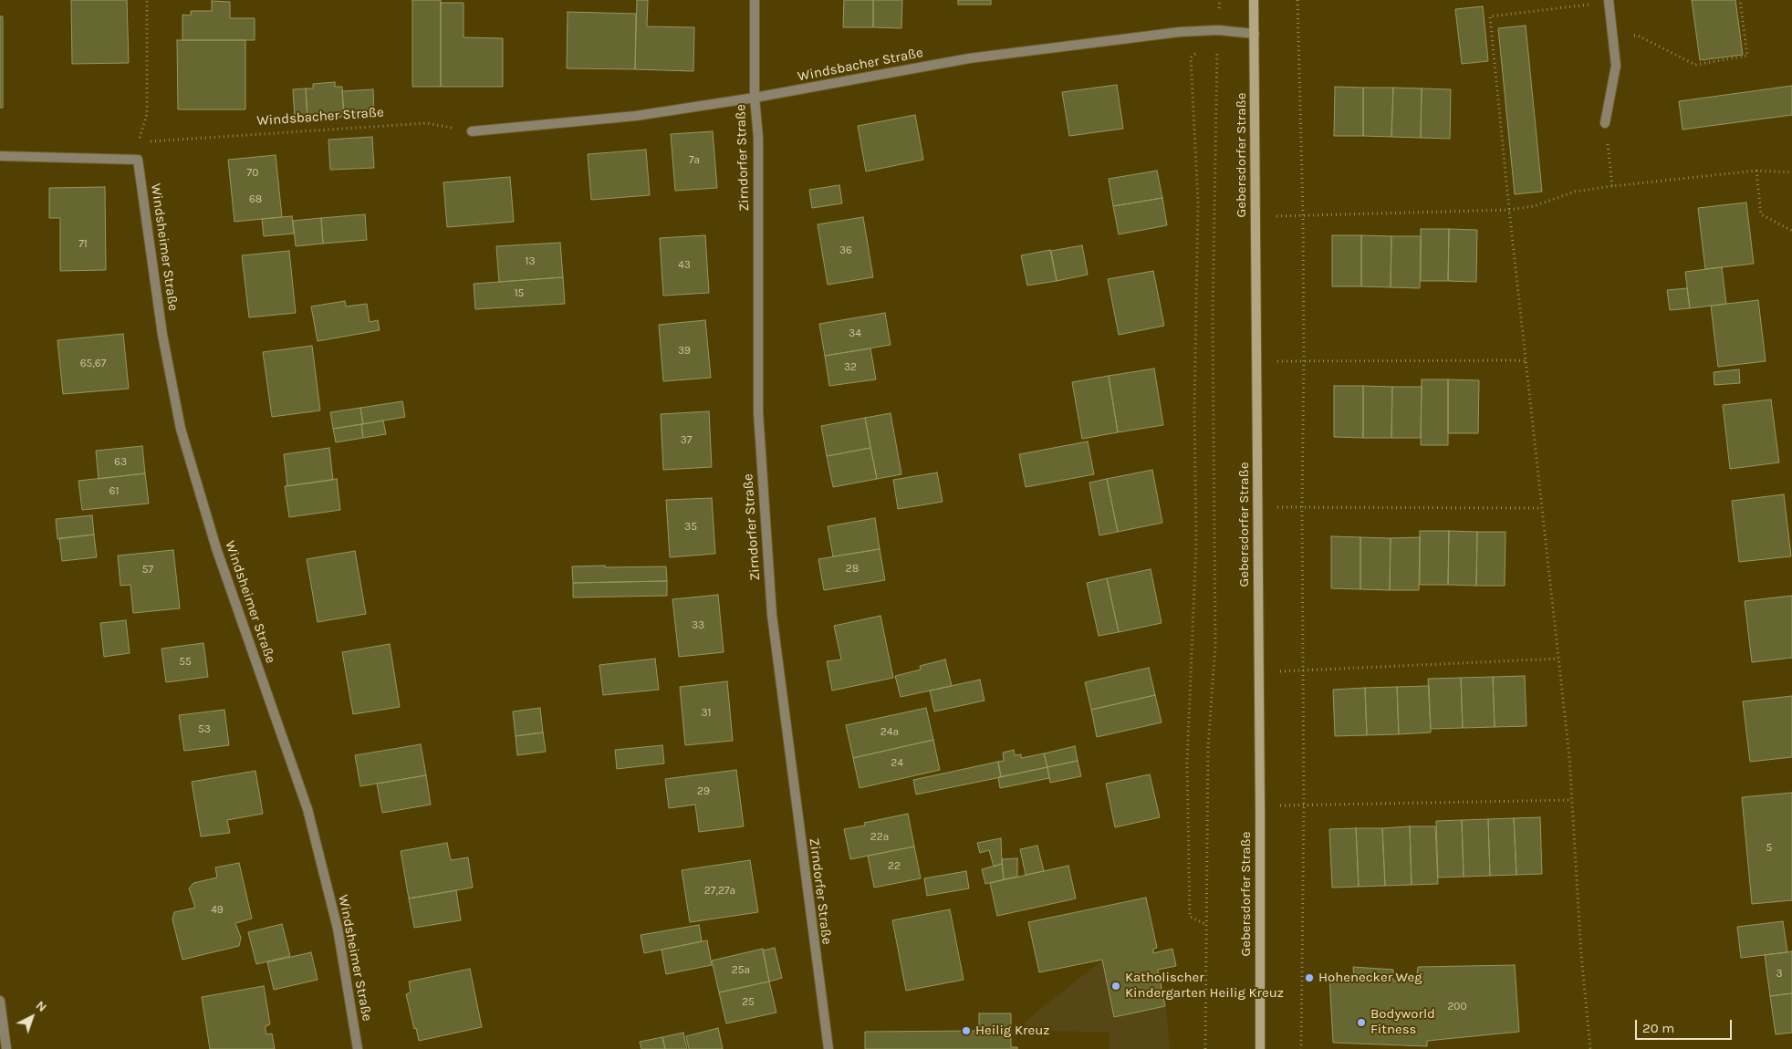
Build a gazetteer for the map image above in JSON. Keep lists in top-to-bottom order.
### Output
{
  "streets": {
    "main road": ["Gebersdorfer Straße"],
    "street": ["Windsbacher Straße", "Zirndorfer Straße", "Windsheimer Straße"]
  },
  "crossings": [
    ["Windsbacher Straße", "Gebersdorfer Straße"],
    ["Windsbacher Straße", "Zirndorfer Straße"]
  ],
  "places": [
    "Hohenecker Weg",
    "Katholischer Kindergarten Heilig Kreuz",
    "Bodyworld Fitness",
    "Heilig Kreuz"
  ],
  "house_numbers": [
    "7a",
    "70",
    "68",
    "71",
    "36",
    "13",
    "43",
    "15",
    "34",
    "39",
    "65,67",
    "32",
    "37",
    "63",
    "61",
    "35",
    "28",
    "57",
    "33",
    "55",
    "31",
    "53",
    "24a",
    "24",
    "29",
    "22a",
    "5",
    "22",
    "27,27a",
    "49",
    "25a",
    "3",
    "25",
    "200"
  ],
  "scale_bar": "20 m",
  "north": "top right"
}
